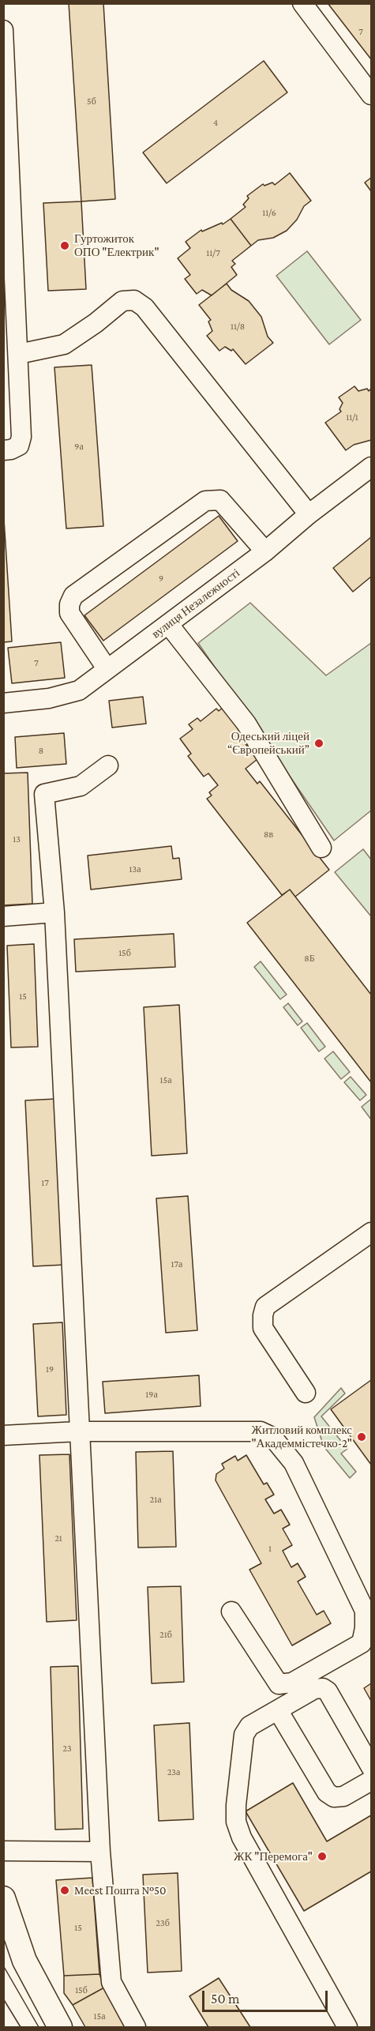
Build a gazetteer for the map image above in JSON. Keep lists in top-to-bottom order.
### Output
{
  "streets": {
    "street": ["вулиця Незалежності"]
  },
  "places": [
    "Гуртожиток ОПО \"Електрик\"",
    "Одеський ліцей “Європейський”",
    "Житловий комплекс \"Академмістечко-2\"",
    "ЖК \"Перемога\"",
    "Meest Пошта №50"
  ],
  "house_numbers": [
    "7",
    "5б",
    "4",
    "11/6",
    "11/7",
    "11/8",
    "11/1",
    "9а",
    "9",
    "7",
    "8",
    "8в",
    "13",
    "13а",
    "15б",
    "8Б",
    "15",
    "15а",
    "17",
    "17а",
    "19",
    "19а",
    "21а",
    "21",
    "1",
    "21б",
    "23",
    "23а",
    "23б",
    "15",
    "15б",
    "15а"
  ],
  "scale_bar": "50 m"
}
